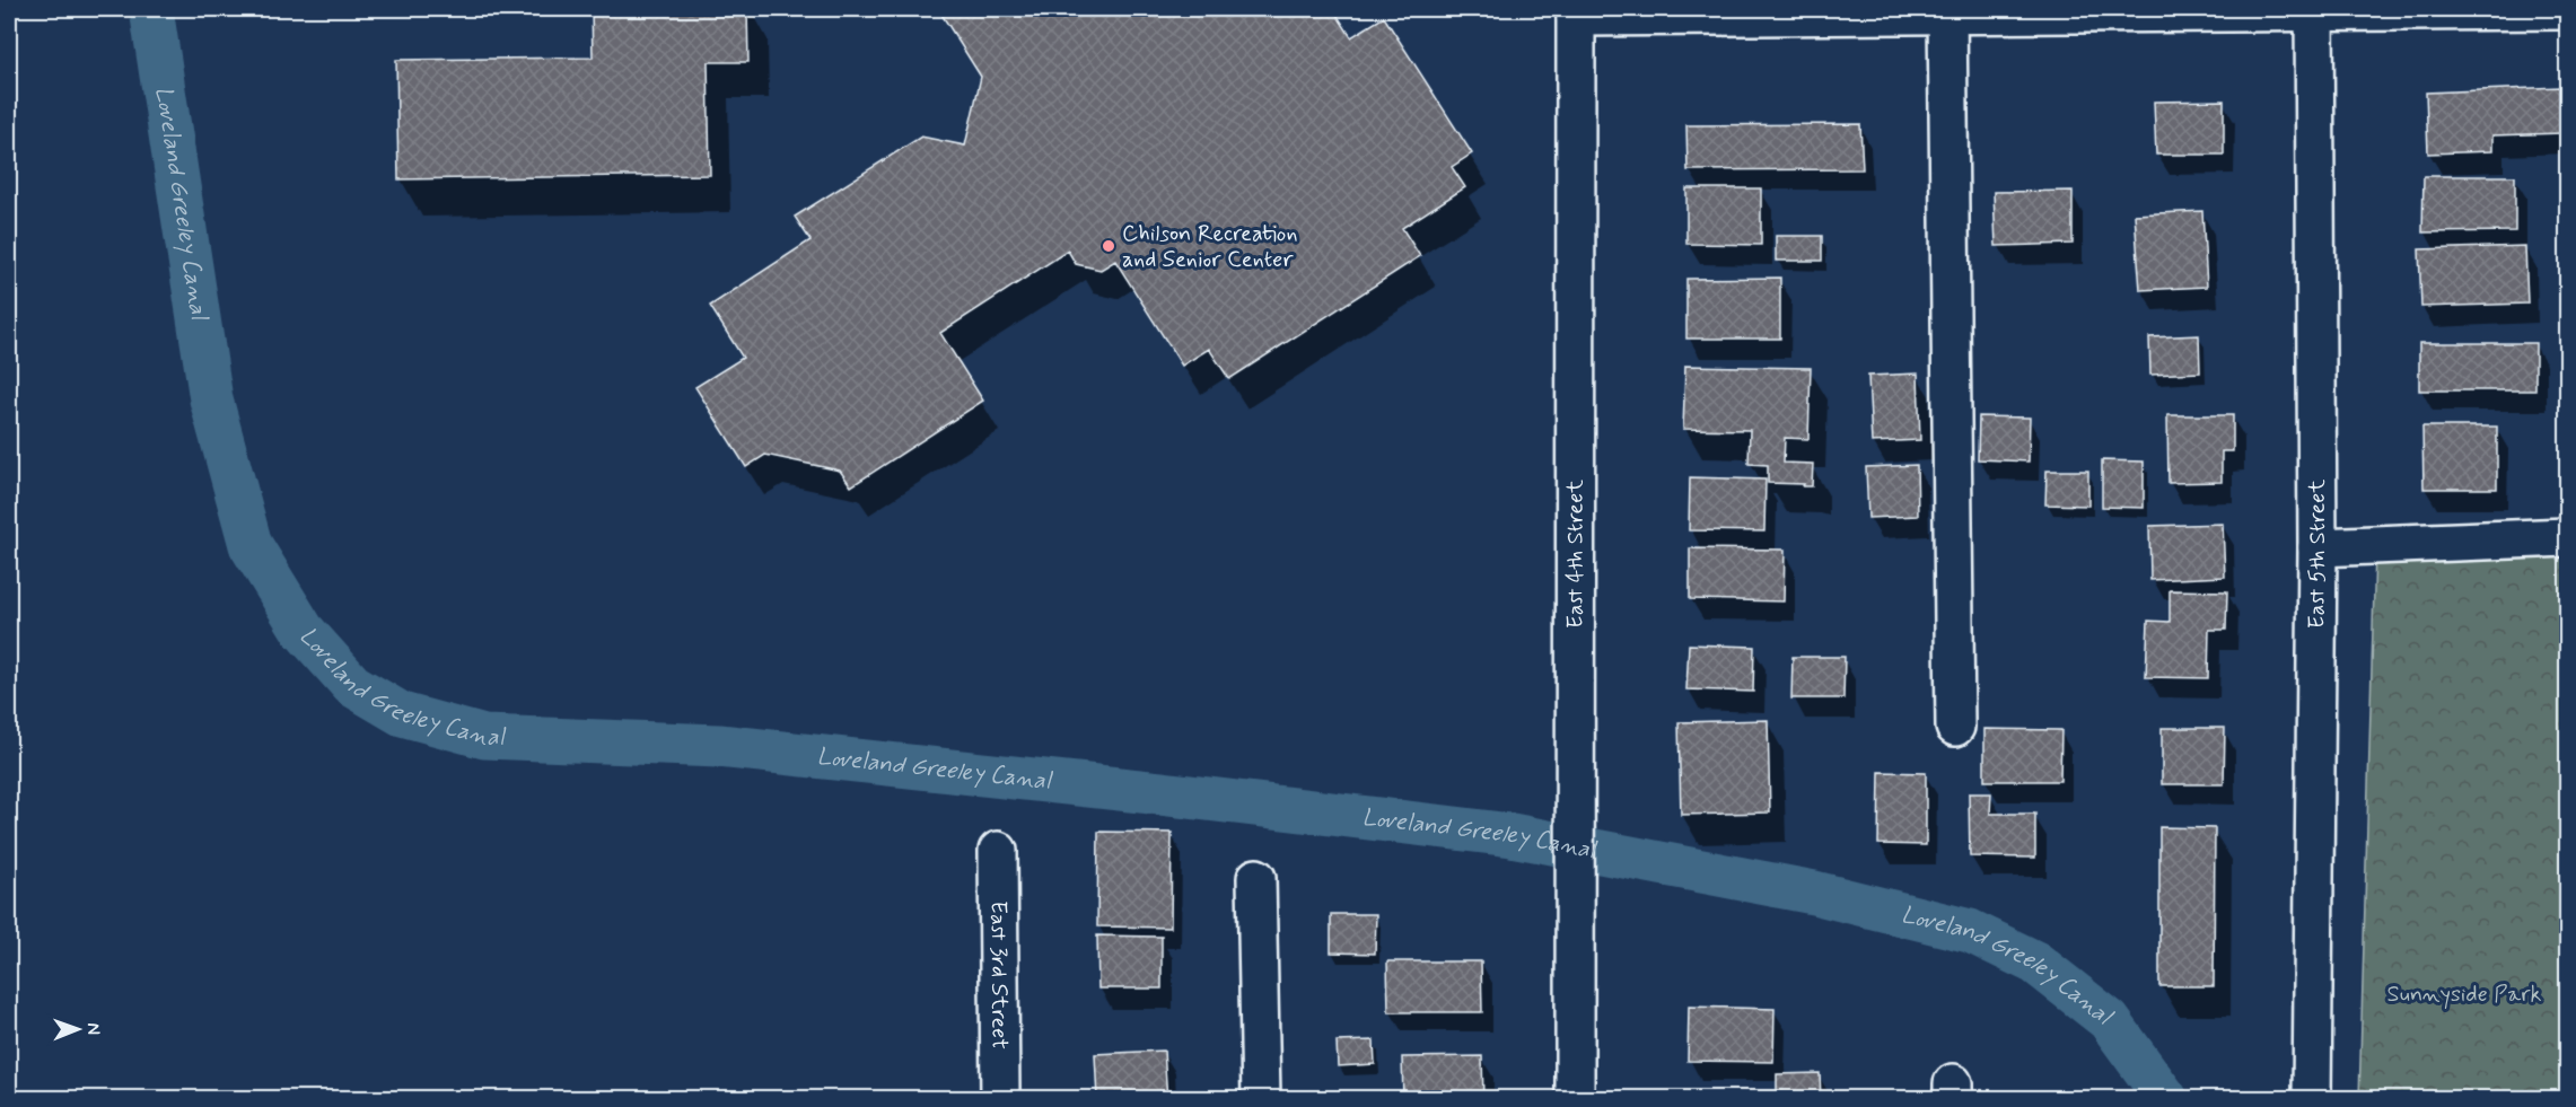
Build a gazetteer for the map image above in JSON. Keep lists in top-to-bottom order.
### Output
{
  "streets": {
    "street": ["East 4th Street", "East 5th Street", "East 3rd Street"]
  },
  "water": ["Loveland Greeley Canal"],
  "parks": ["Sunnyside Park"],
  "places": ["Chilson Recreation and Senior Center"],
  "north": "right"
}
